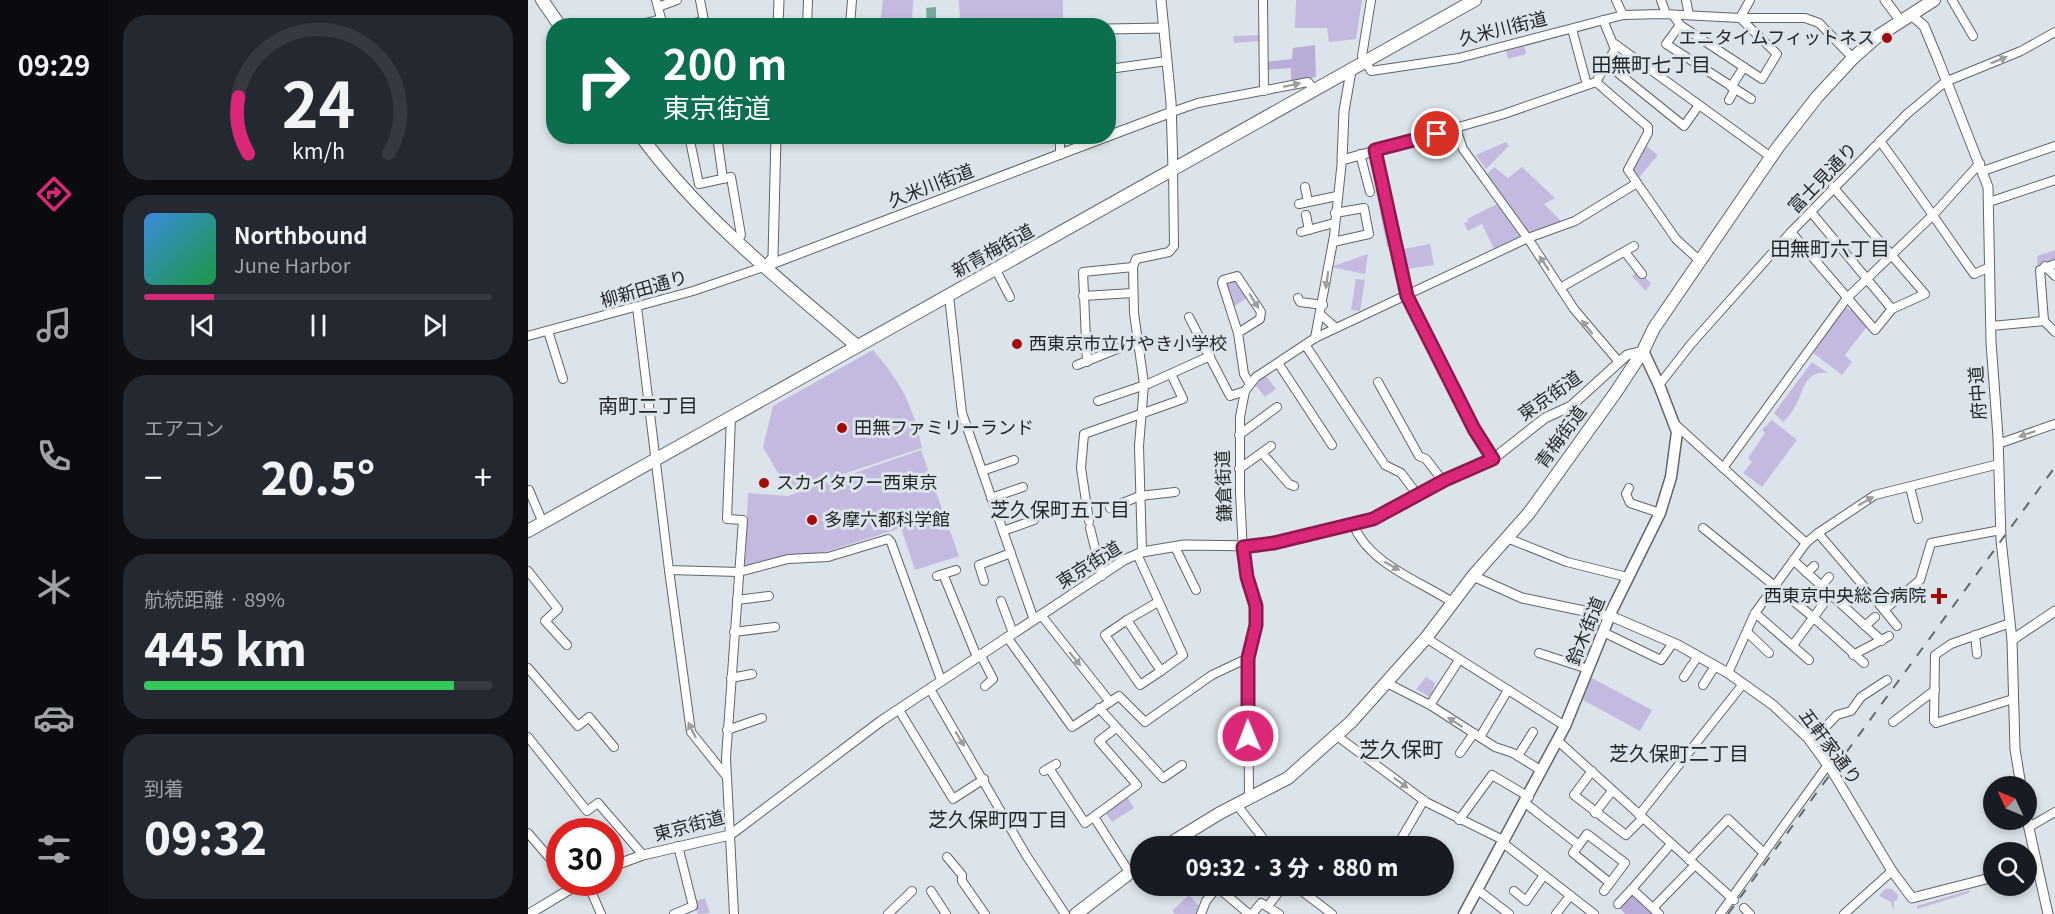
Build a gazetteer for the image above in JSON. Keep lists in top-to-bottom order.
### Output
{
  "streets": {
    "main road": ["新青梅街道", "青梅街道", "鈴木街道"],
    "street": [
      "久米川街道",
      "富士見通り",
      "柳新田通り",
      "府中道",
      "東京街道",
      "鎌倉街道",
      "五軒家通り"
    ]
  },
  "crossings": [
    ["久米川街道", "新青梅街道"],
    ["久米川街道", "柳新田通り"],
    ["久米川街道", "青梅街道"],
    ["富士見通り", "府中道"],
    ["富士見通り", "鈴木街道"],
    ["府中道", "青梅街道"],
    ["東京街道", "青梅街道"],
    ["東京街道", "鎌倉街道"],
    ["東京街道", "鈴木街道"],
    ["青梅街道", "鎌倉街道"],
    ["青梅街道", "鈴木街道"],
    ["青梅街道", "五軒家通り"],
    ["鈴木街道", "五軒家通り"]
  ],
  "districts": [
    "田無町七丁目",
    "田無町六丁目",
    "南町二丁目",
    "芝久保町五丁目",
    "芝久保町",
    "芝久保町二丁目",
    "芝久保町四丁目"
  ],
  "places": {
    "other": [
      "エニタイムフィットネス",
      "西東京市立けやき小学校",
      "田無ファミリーランド",
      "スカイタワー西東京",
      "多摩六都科学館"
    ],
    "health": ["西東京中央総合病院"]
  },
  "north": "top left",
  "page": {
    "tabs": "09:29",
    "turn": ["200 m", "東京街道"],
    "song": ["Northbound", "June Harbor"],
    "tile": [
      "エアコン",
      ["航続距離 · 89%", "445 km"],
      ["到着", "09:32"]
    ],
    "heat": ["−", "20.5°", "+"],
    "limit": "30",
    "trip": "09:32 · 3 分 · 880 m",
    "gauge": ["24", "km/h"]
  }
}
